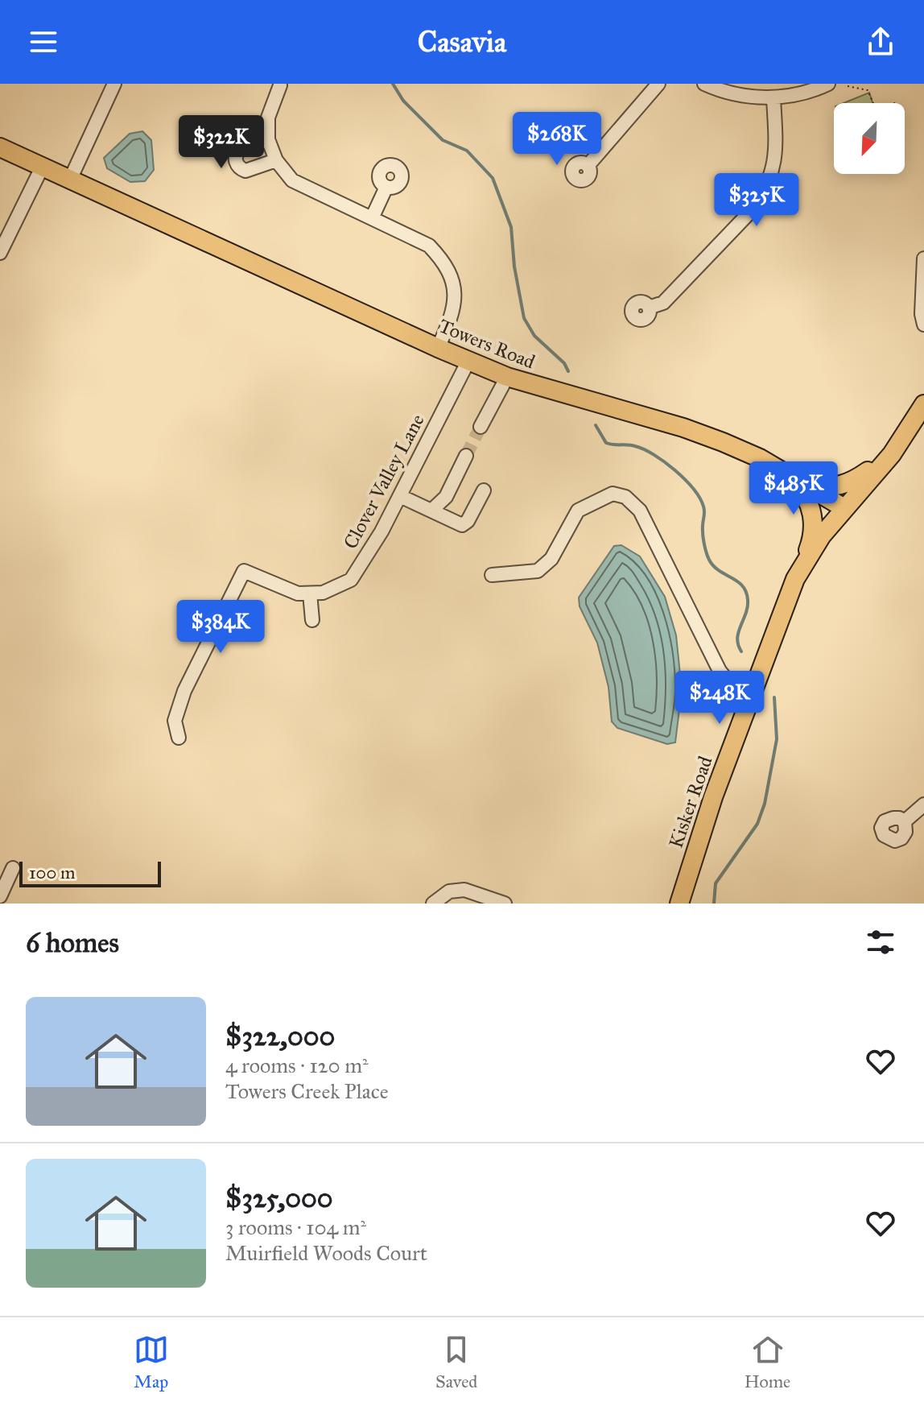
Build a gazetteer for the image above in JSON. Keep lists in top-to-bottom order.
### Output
{
  "streets": {
    "main road": ["Towers Road", "Kisker Road"],
    "street": ["Clover Valley Lane"]
  },
  "crossings": [
    ["Towers Road", "Clover Valley Lane"],
    ["Towers Road", "Kisker Road"]
  ],
  "scale_bar": "100 m",
  "north": "bottom left",
  "page": {
    "header": "Casavia",
    "price": [
      "$268K",
      "$322K",
      "$325K",
      "$485K",
      "$384K",
      "$248K"
    ],
    "scale": "100 m",
    "heading": "6 homes",
    "list": [
      {
        "name": "$322,000",
        "note": "4 rooms · 120 m² · Towers Creek Place"
      },
      {
        "name": "$325,000",
        "note": "3 rooms · 104 m² · Muirfield Woods Court"
      }
    ],
    "tabs": ["Map", "Saved", "Home"]
  }
}
